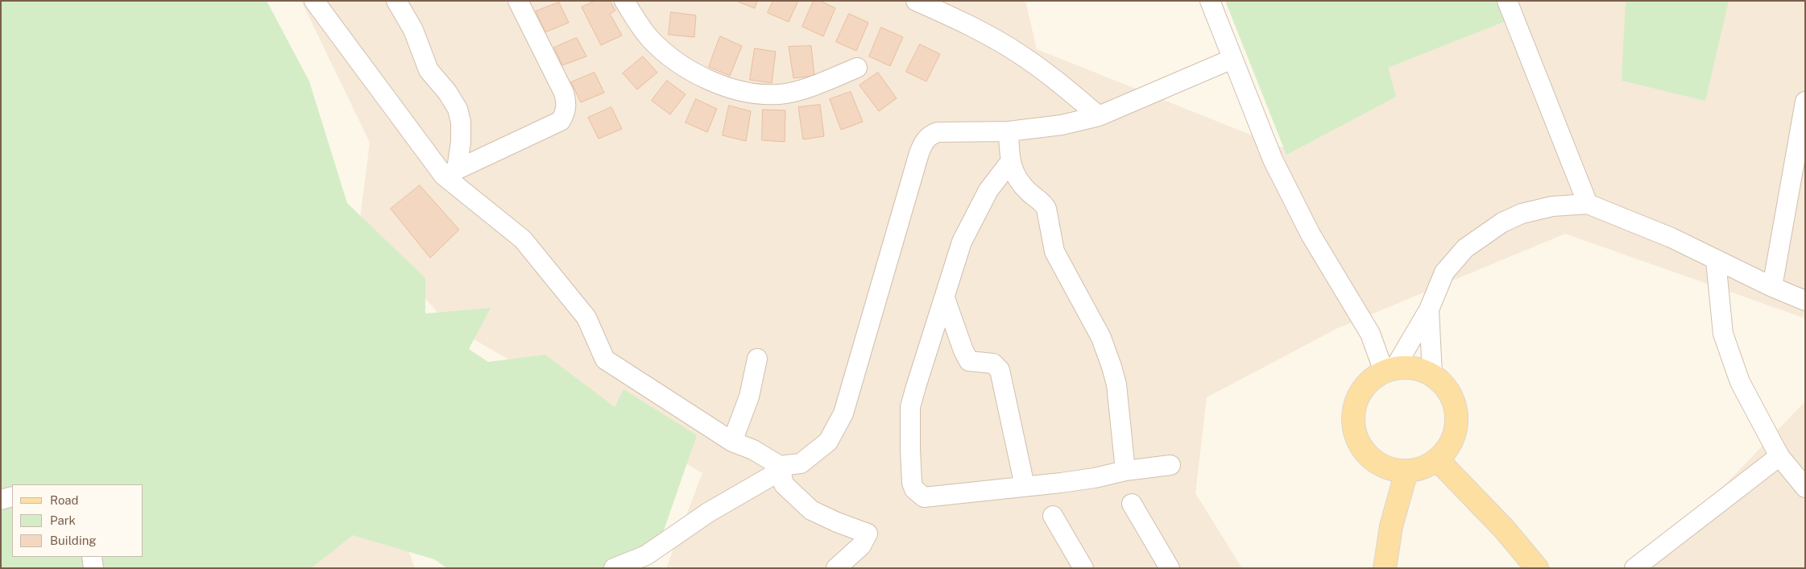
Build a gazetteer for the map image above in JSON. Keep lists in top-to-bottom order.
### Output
{
  "legend": ["Road", "Park", "Building"]
}
